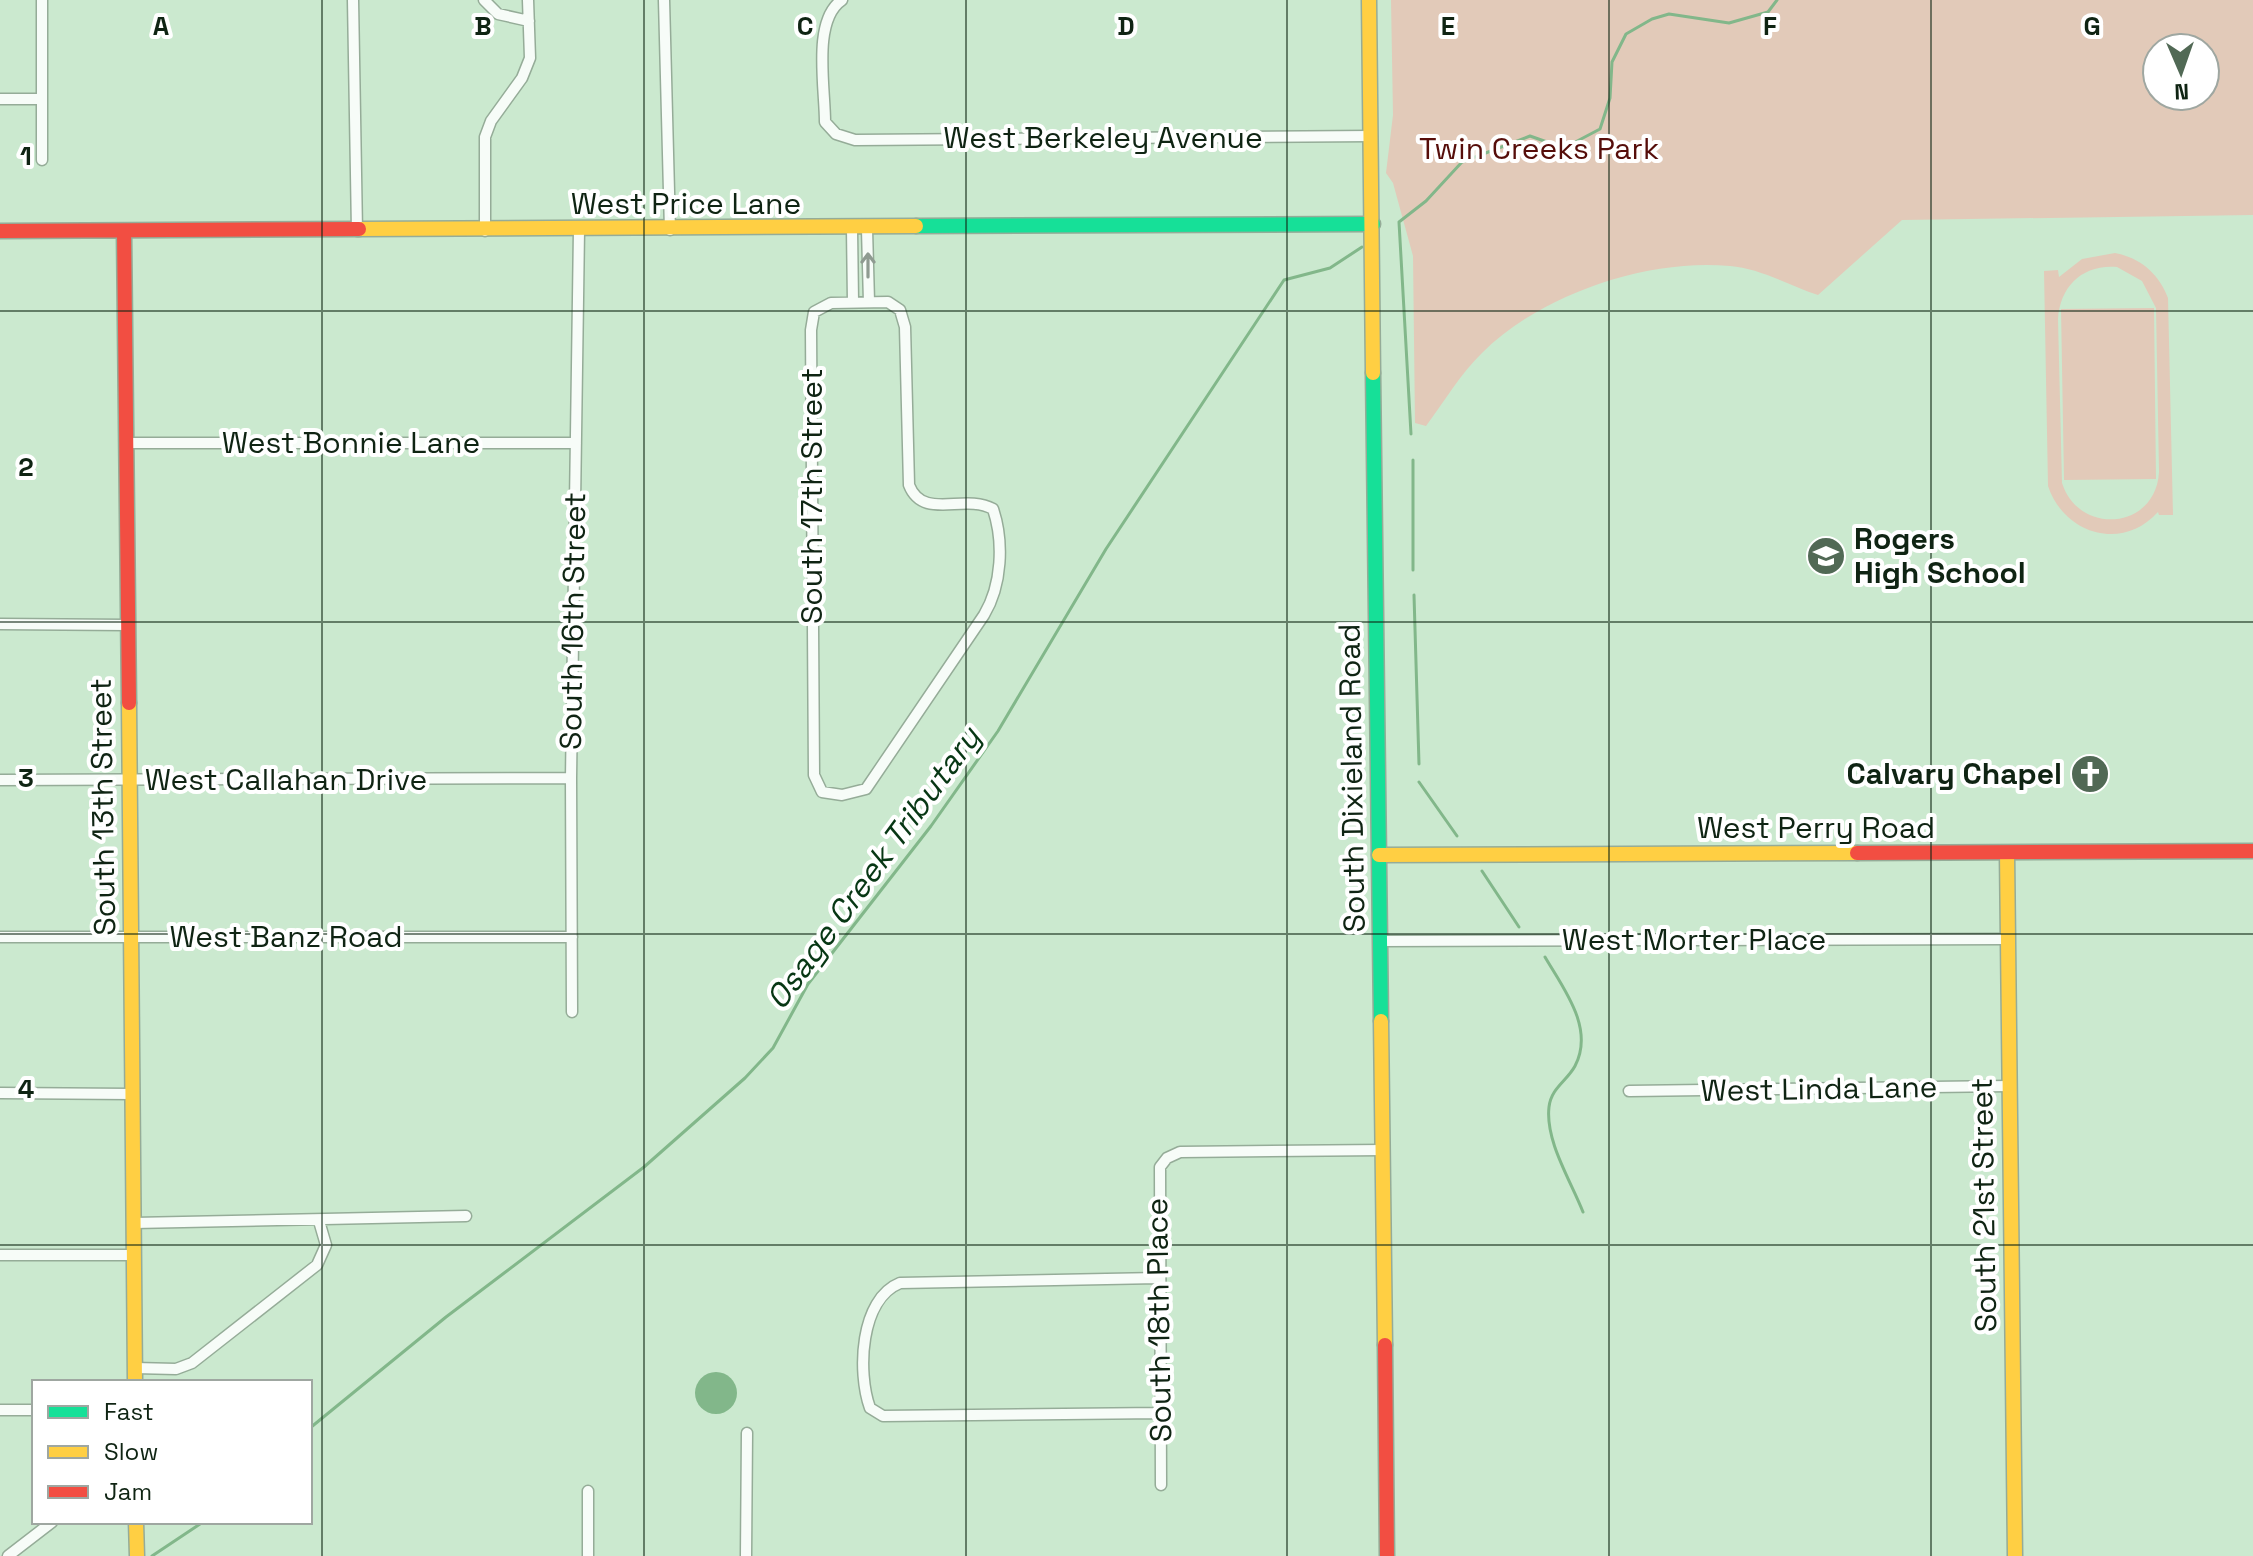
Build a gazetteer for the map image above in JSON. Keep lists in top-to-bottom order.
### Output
{
  "streets": {
    "street": [
      "West Berkeley Avenue",
      "West Price Lane",
      "West Bonnie Lane",
      "South 17th Street",
      "South 16th Street",
      "South Dixieland Road",
      "West Callahan Drive",
      "South 13th Street",
      "West Perry Road",
      "West Banz Road",
      "West Morter Place",
      "West Linda Lane",
      "South 21st Street",
      "South 18th Place"
    ]
  },
  "crossings": [
    ["West Berkeley Avenue", "South Dixieland Road"],
    ["West Price Lane", "South 16th Street"],
    ["West Price Lane", "South Dixieland Road"],
    ["West Price Lane", "South 13th Street"],
    ["West Bonnie Lane", "South 16th Street"],
    ["West Bonnie Lane", "South 13th Street"],
    ["South 16th Street", "West Callahan Drive"],
    ["South 16th Street", "West Banz Road"],
    ["South Dixieland Road", "West Perry Road"],
    ["South Dixieland Road", "West Morter Place"],
    ["South Dixieland Road", "South 18th Place"],
    ["West Callahan Drive", "South 13th Street"],
    ["South 13th Street", "West Banz Road"],
    ["West Perry Road", "South 21st Street"],
    ["West Morter Place", "South 21st Street"],
    ["West Linda Lane", "South 21st Street"]
  ],
  "water": ["Osage Creek Tributary"],
  "parks": ["Twin Creeks Park"],
  "places": {
    "school or university": ["Rogers High School"],
    "church": ["Calvary Chapel"]
  },
  "legend": ["Fast", "Slow", "Jam"],
  "north": "bottom",
  "grid": {
    "columns": [
      "A",
      "B",
      "C",
      "D",
      "E",
      "F",
      "G"
    ],
    "rows": [
      "1",
      "2",
      "3",
      "4"
    ]
  }
}
